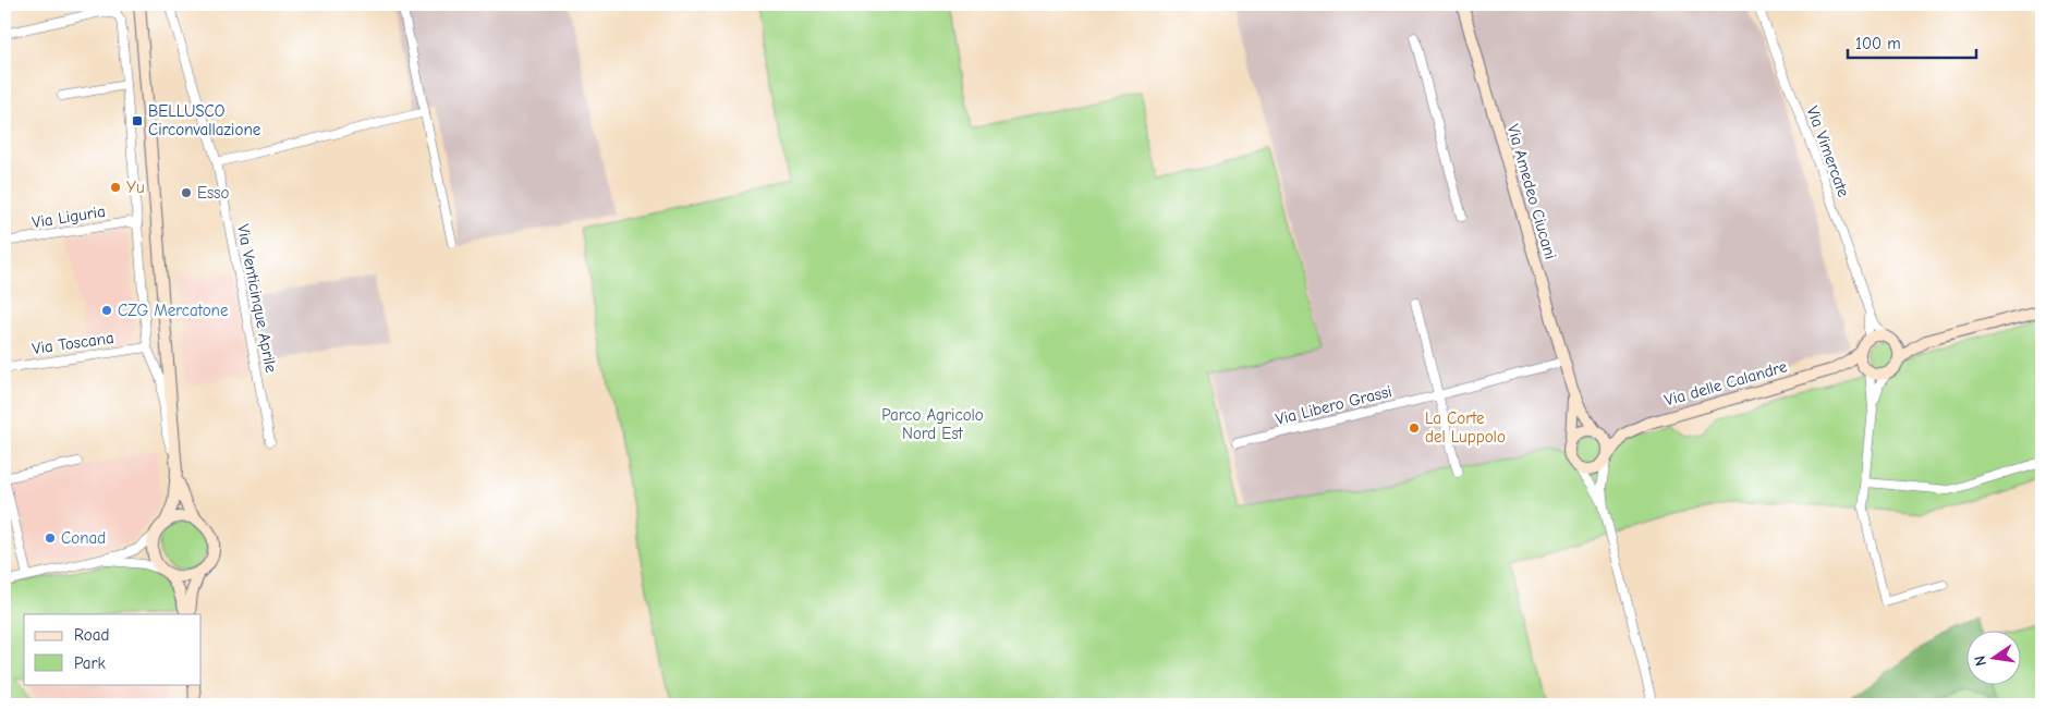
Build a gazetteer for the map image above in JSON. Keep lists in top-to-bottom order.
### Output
{
  "streets": {
    "main road": ["Via Amedeo Ciucani", "Via delle Calandre"],
    "street": [
      "Via Vimercate",
      "Via Liguria",
      "Via Venticinque Aprile",
      "Via Toscana",
      "Via Libero Grassi"
    ]
  },
  "crossings": [
    ["Via Vimercate", "Via delle Calandre"],
    ["Via Amedeo Ciucani", "Via delle Calandre"],
    ["Via Amedeo Ciucani", "Via Libero Grassi"]
  ],
  "parks": ["Parco Agricolo Nord Est"],
  "places": {
    "transit": ["BELLUSCO Circonvallazione"],
    "other": [
      "Yu",
      "Esso",
      "CZG Mercatone",
      "La Corte del Luppolo",
      "Conad"
    ]
  },
  "legend": ["Road", "Park"],
  "scale_bar": "100 m",
  "north": "left"
}
